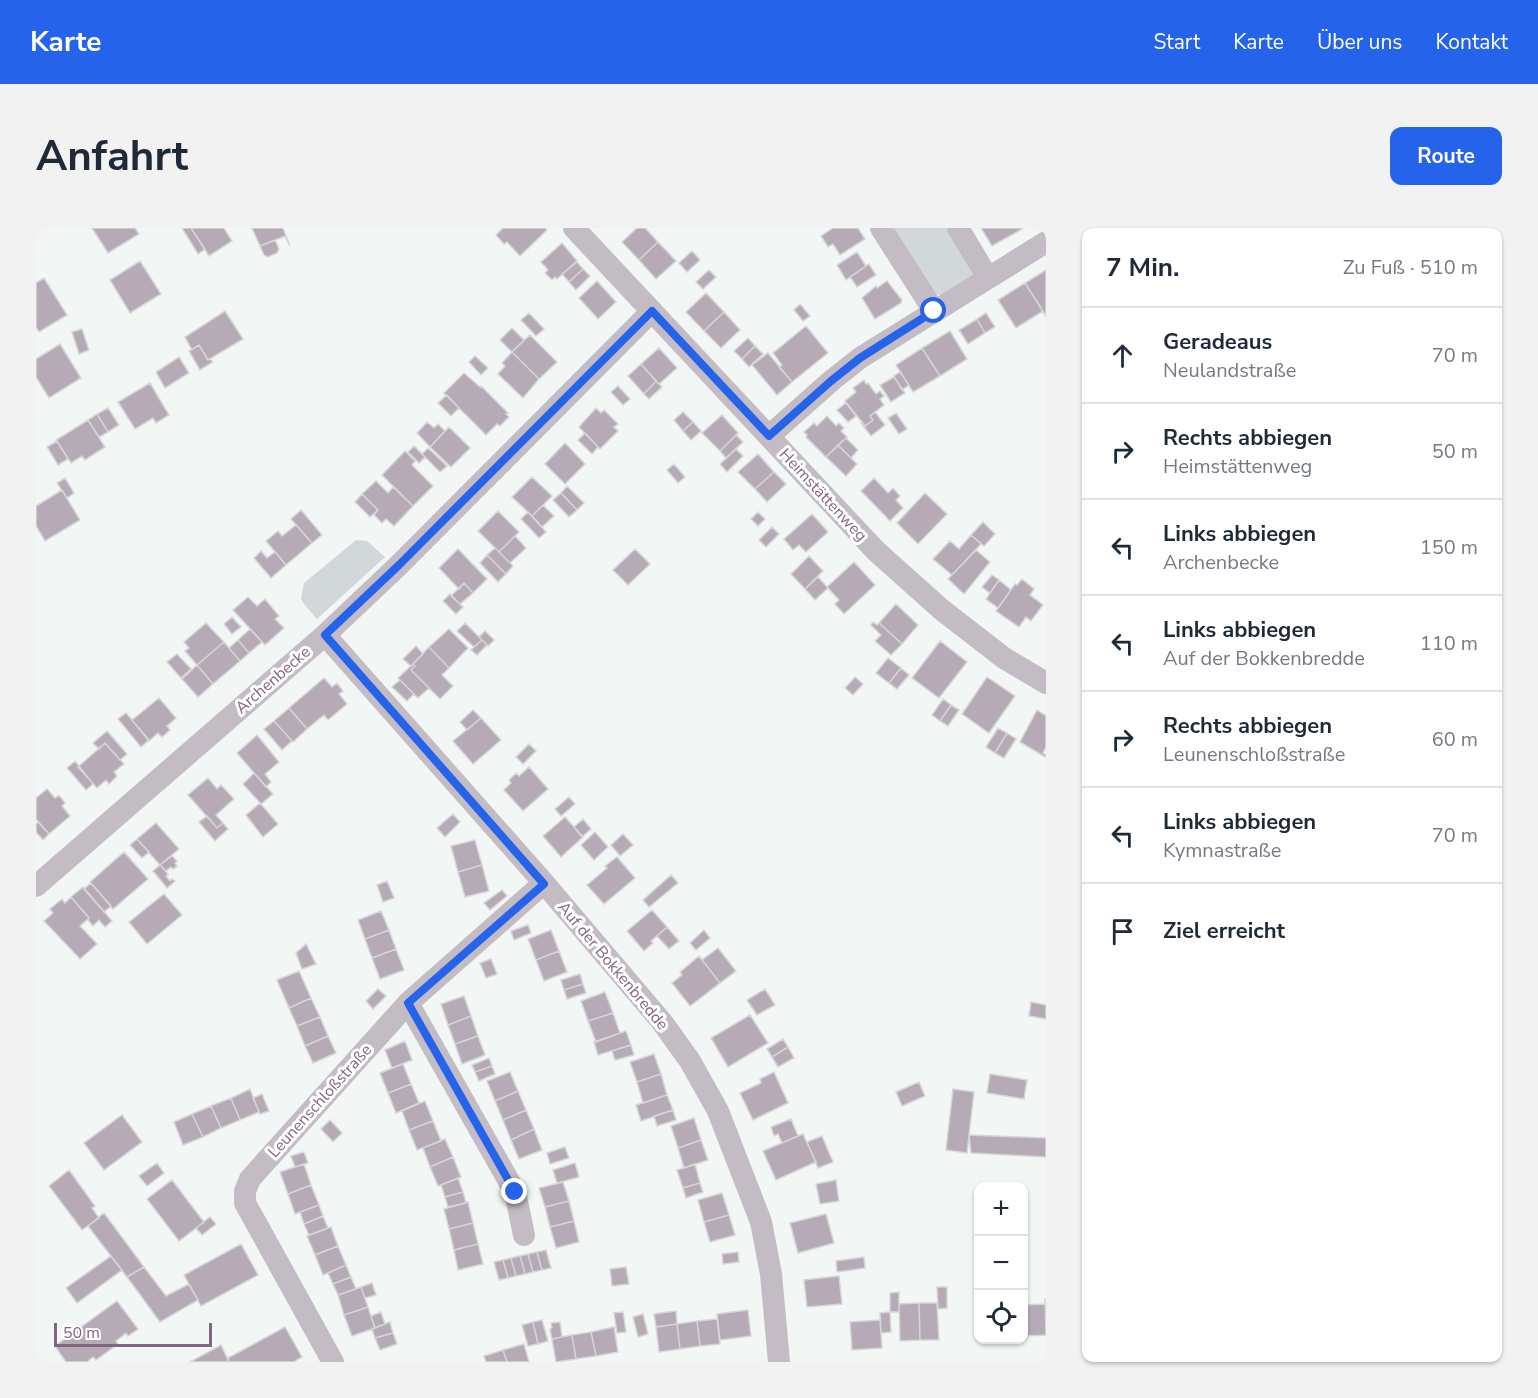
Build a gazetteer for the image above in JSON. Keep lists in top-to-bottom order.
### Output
{
  "streets": {
    "street": [
      "Heimstättenweg",
      "Archenbecke",
      "Auf der Bokkenbredde",
      "Leunenschloßstraße"
    ]
  },
  "crossings": [
    ["Heimstättenweg", "Archenbecke"],
    ["Archenbecke", "Auf der Bokkenbredde"],
    ["Auf der Bokkenbredde", "Leunenschloßstraße"]
  ],
  "scale_bar": "50 m",
  "page": {
    "header": "Karte",
    "nav": [
      "Start",
      "Karte",
      "Über uns",
      "Kontakt"
    ],
    "buttons": "Route",
    "title": "Anfahrt",
    "heading": ["7 Min.", "Zu Fuß · 510 m"],
    "list": [
      ["Geradeaus", "Neulandstraße", "70 m"],
      ["Rechts abbiegen", "Heimstättenweg", "50 m"],
      ["Links abbiegen", "Archenbecke", "150 m"],
      ["Links abbiegen", "Auf der Bokkenbredde", "110 m"],
      ["Rechts abbiegen", "Leunenschloßstraße", "60 m"],
      ["Links abbiegen", "Kymnastraße", "70 m"],
      "Ziel erreicht"
    ],
    "map_buttons": ["+", "−"],
    "scale": "50 m"
  }
}
